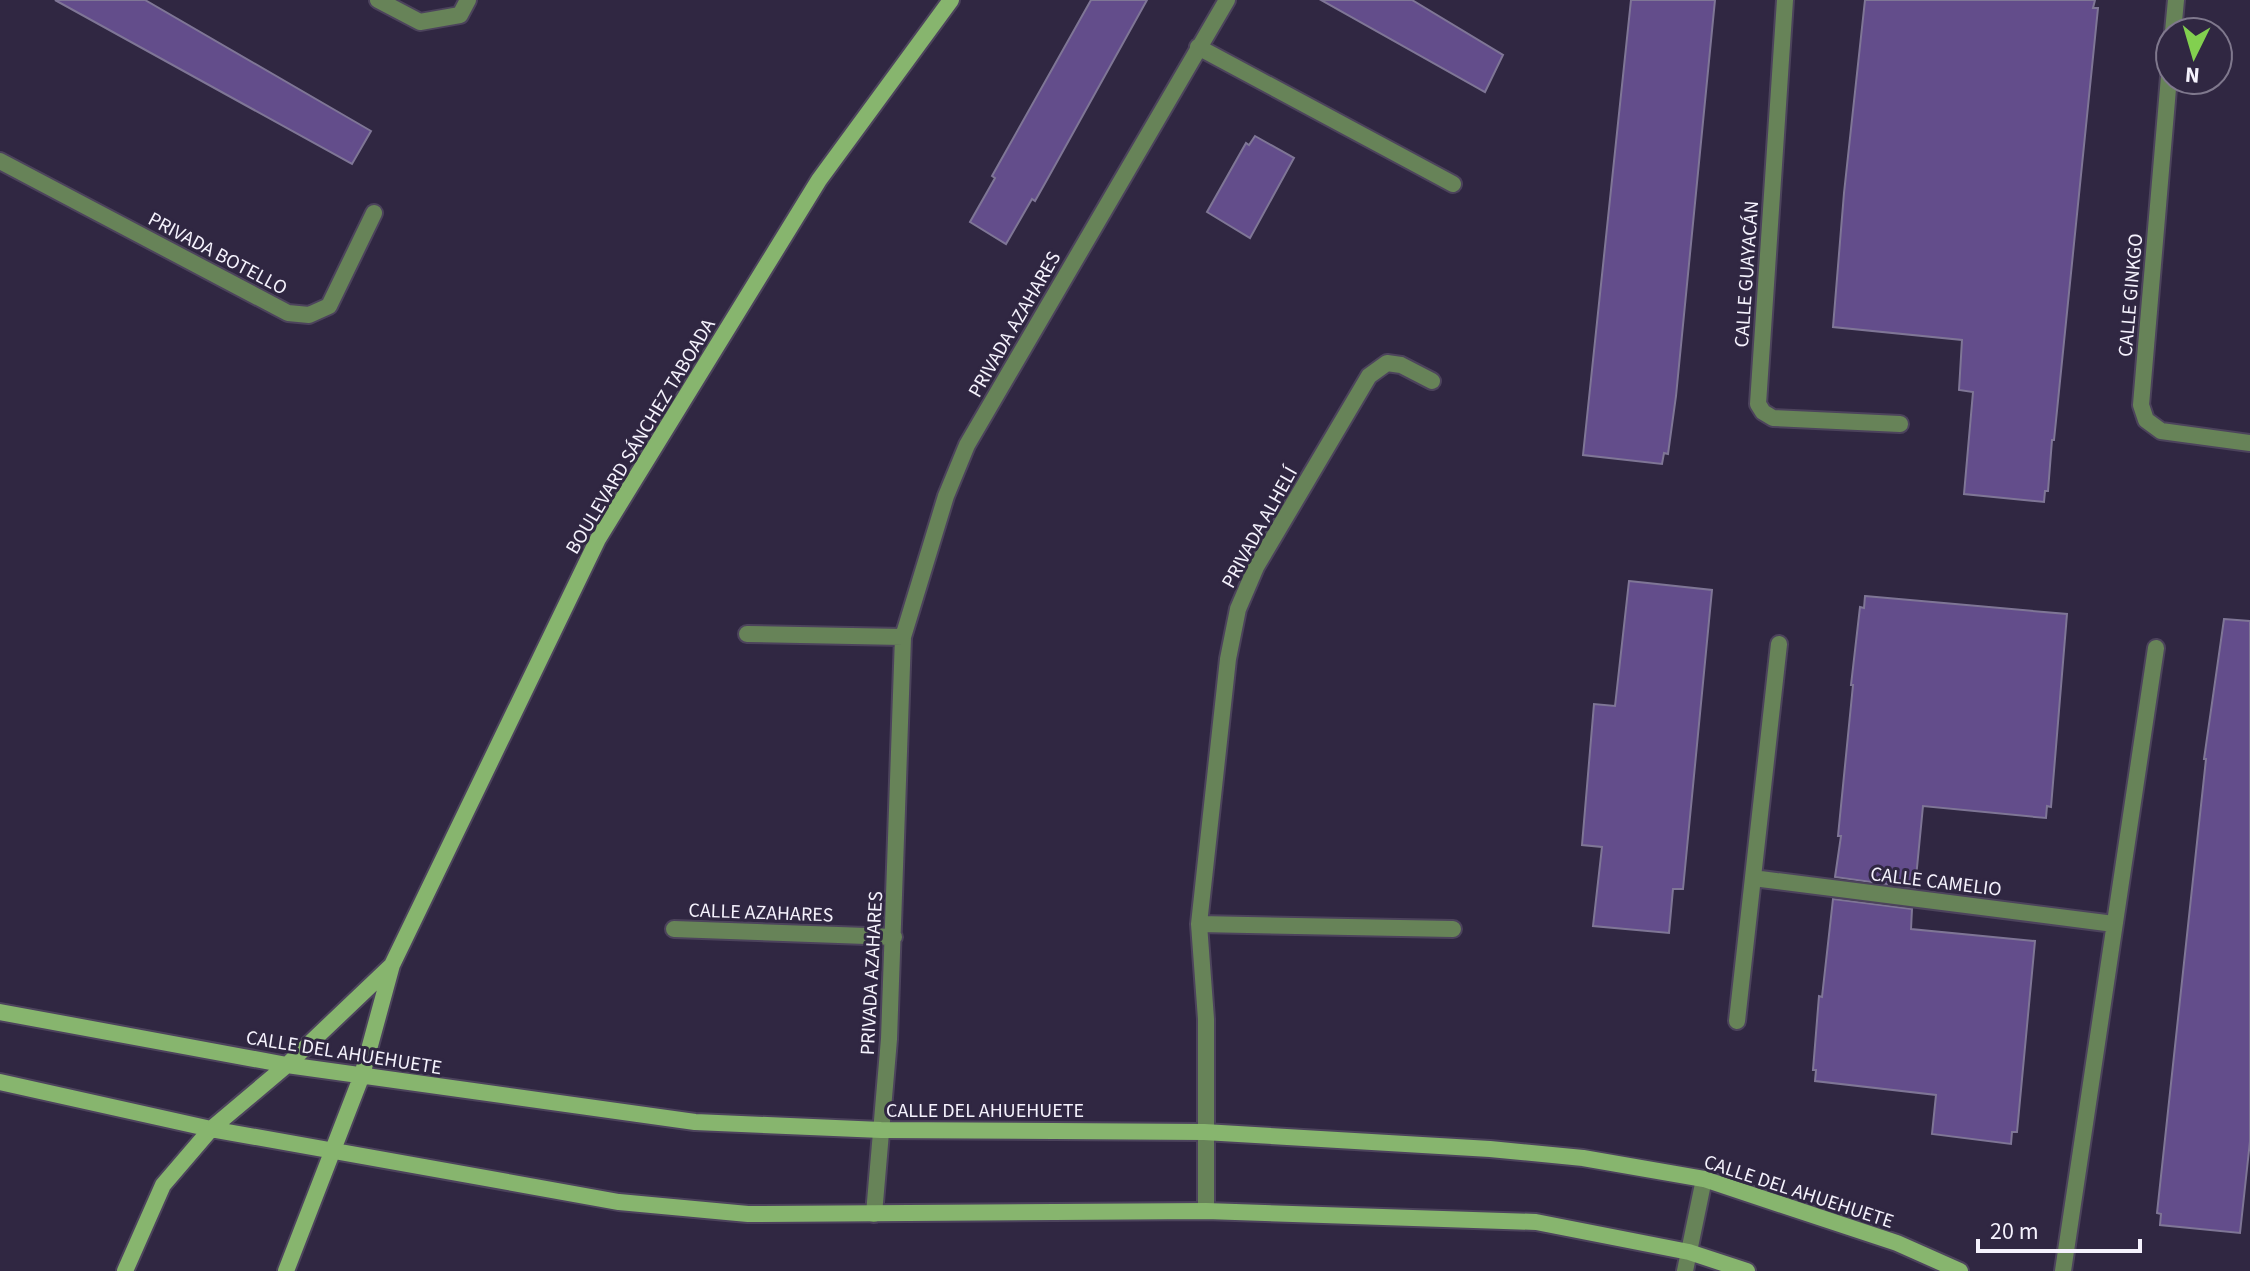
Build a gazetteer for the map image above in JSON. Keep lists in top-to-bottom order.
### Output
{
  "streets": {
    "street": [
      "PRIVADA BOTELLO",
      "CALLE GUAYACÁN",
      "CALLE GINKGO",
      "PRIVADA AZAHARES",
      "BOULEVARD SÁNCHEZ TABOADA",
      "PRIVADA ALHELÍ",
      "CALLE CAMELIO",
      "CALLE AZAHARES",
      "CALLE DEL AHUEHUETE"
    ]
  },
  "crossings": [
    ["PRIVADA AZAHARES", "CALLE AZAHARES"],
    ["PRIVADA AZAHARES", "CALLE DEL AHUEHUETE"],
    ["PRIVADA ALHELÍ", "CALLE DEL AHUEHUETE"]
  ],
  "scale_bar": "20 m",
  "north": "bottom"
}
